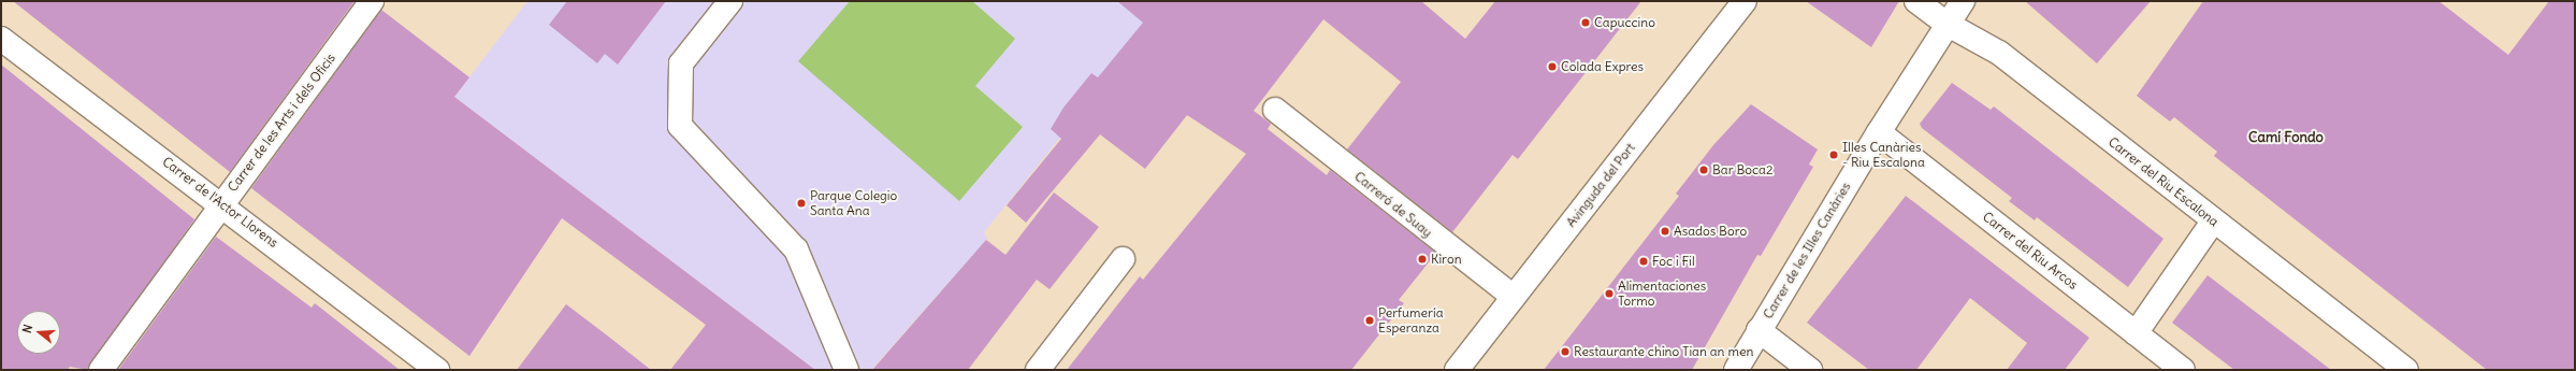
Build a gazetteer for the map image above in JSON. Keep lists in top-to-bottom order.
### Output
{
  "streets": {
    "street": [
      "Carrer de les Arts i dels Oficis",
      "Carrer del Riu Escalona",
      "Avinguda del Port",
      "Carrer de l'Actor Llorens",
      "Carreró de Suay",
      "Carrer de les Illes Canàries",
      "Carrer del Riu Arcos"
    ]
  },
  "crossings": [
    ["Carrer de les Arts i dels Oficis", "Carrer de l'Actor Llorens"],
    ["Carrer del Riu Escalona", "Carrer de les Illes Canàries"],
    ["Avinguda del Port", "Carreró de Suay"],
    ["Carrer de les Illes Canàries", "Carrer del Riu Arcos"]
  ],
  "districts": ["Camí Fondo"],
  "places": [
    "Capuccino",
    "Colada Expres",
    "Illes Canàries - Riu Escalona",
    "Bar Boca2",
    "Parque Colegio Santa Ana",
    "Asados Boro",
    "Kìron",
    "Foc i Fil",
    "Alimentaciones Tormo",
    "Perfumería Esperanza",
    "Restaurante chino Tian an men"
  ],
  "north": "left"
}
